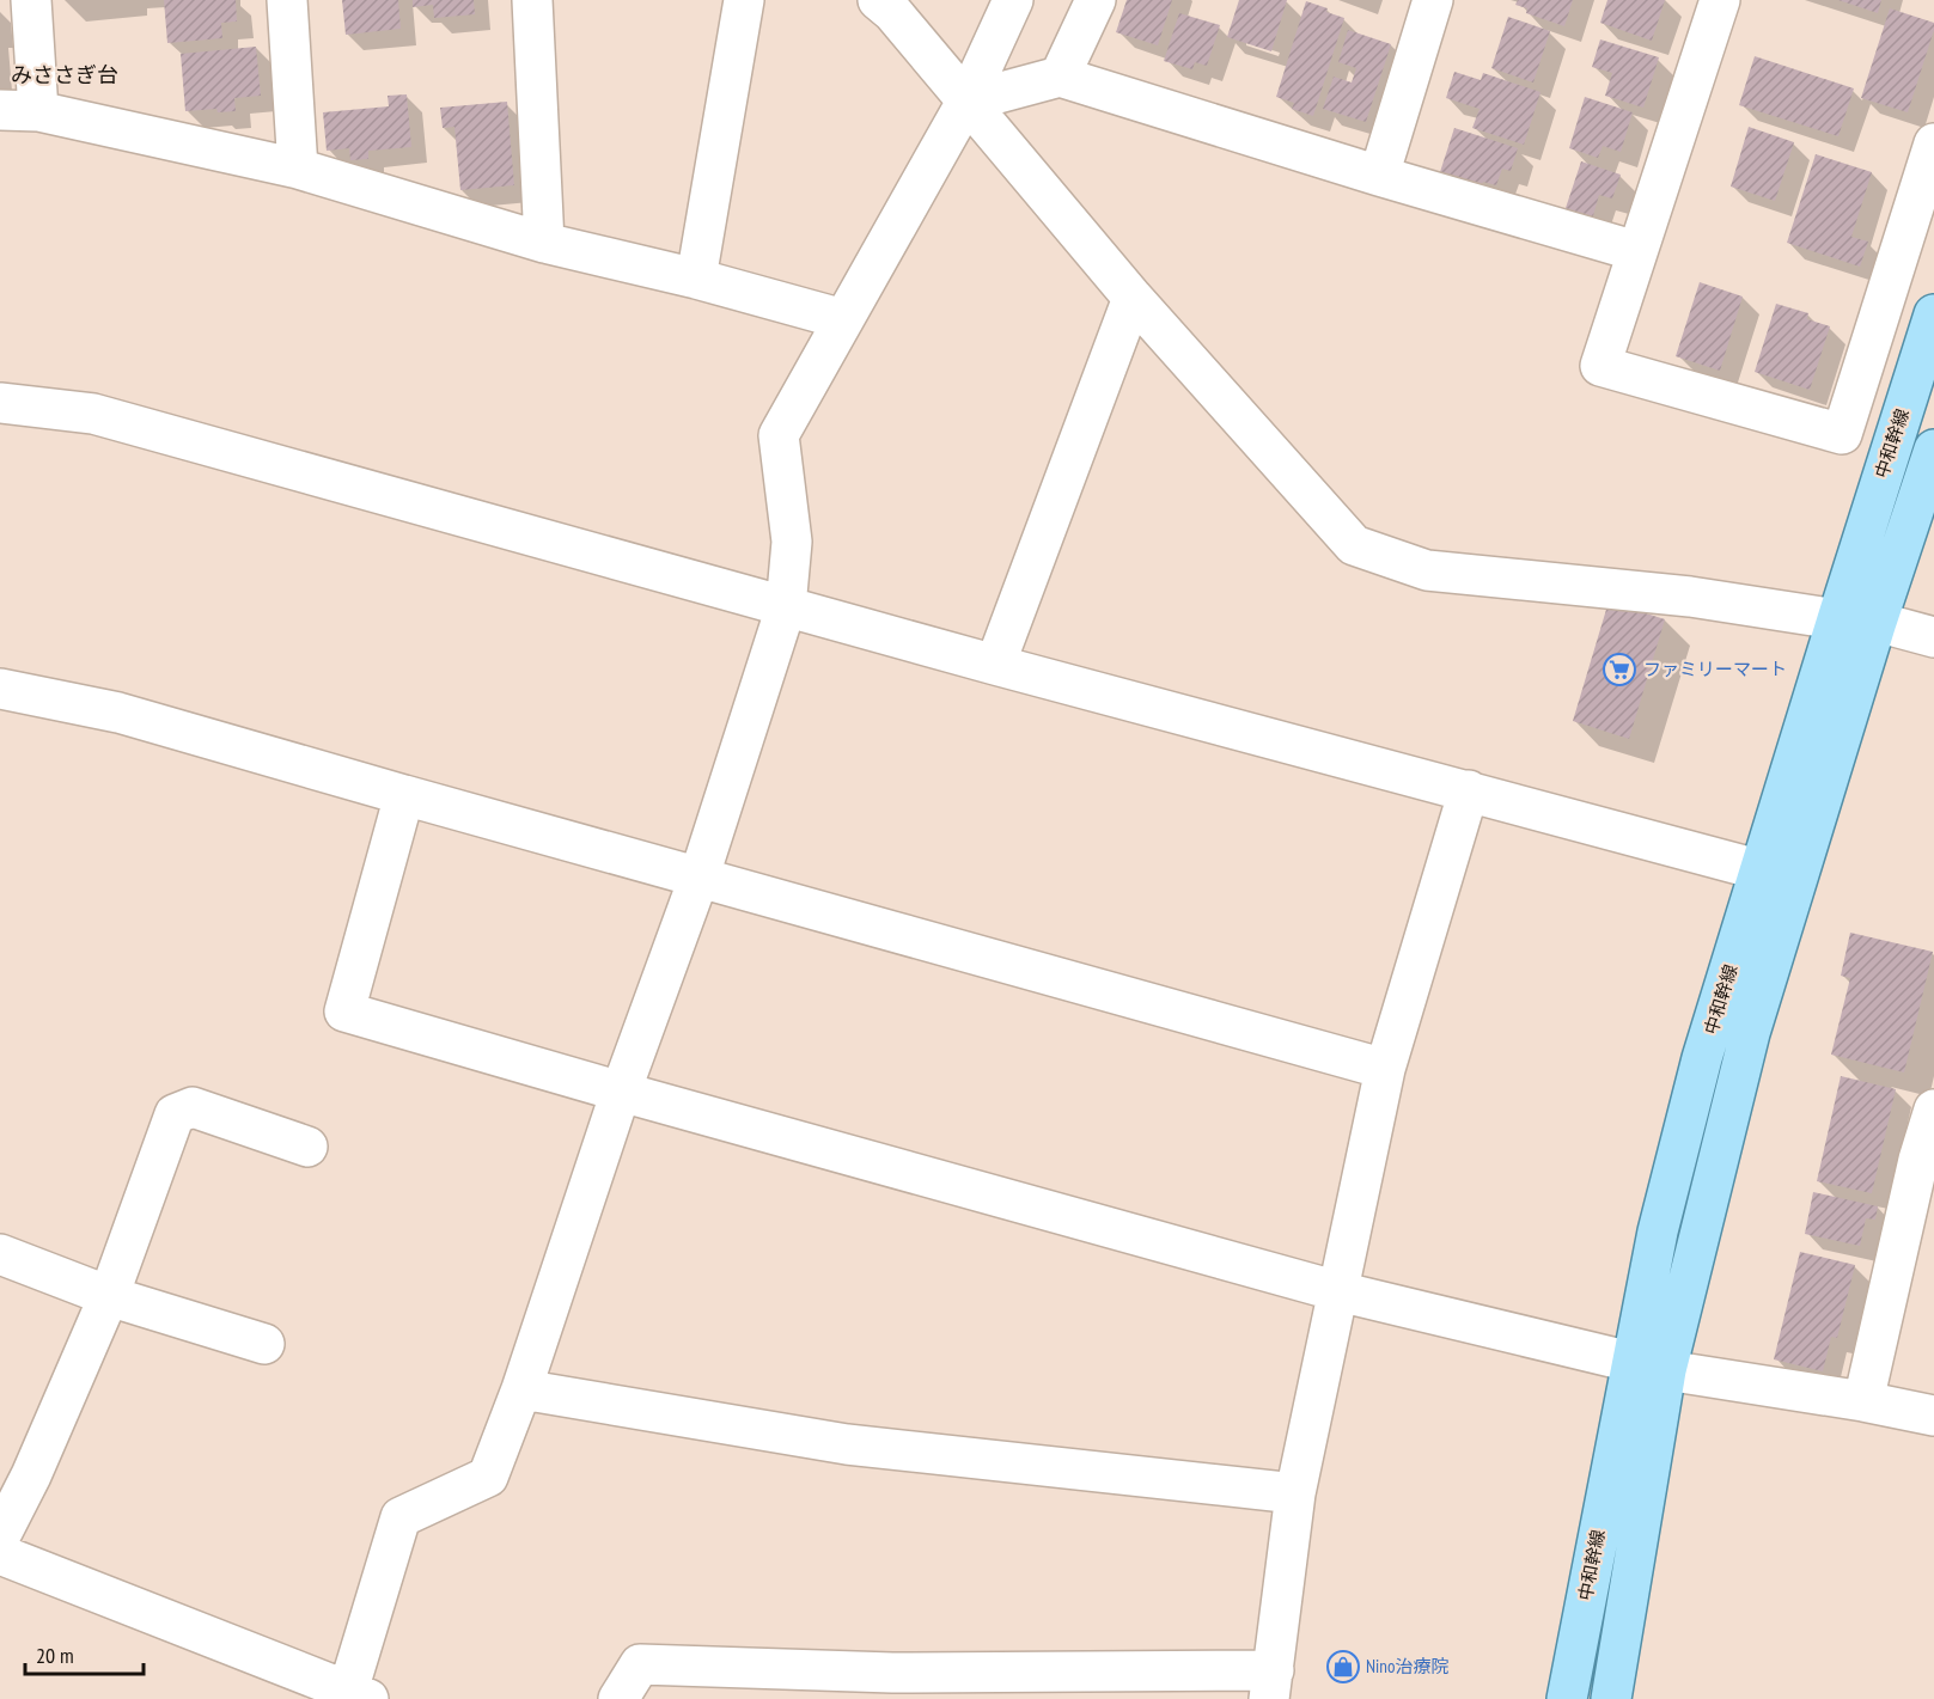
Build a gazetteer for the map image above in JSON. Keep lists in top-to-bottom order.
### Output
{
  "streets": {
    "main road": ["中和幹線"]
  },
  "districts": ["みささぎ台"],
  "places": {
    "supermarket": ["ファミリーマート"],
    "shop": ["Nino治療院"]
  },
  "scale_bar": "20 m"
}
